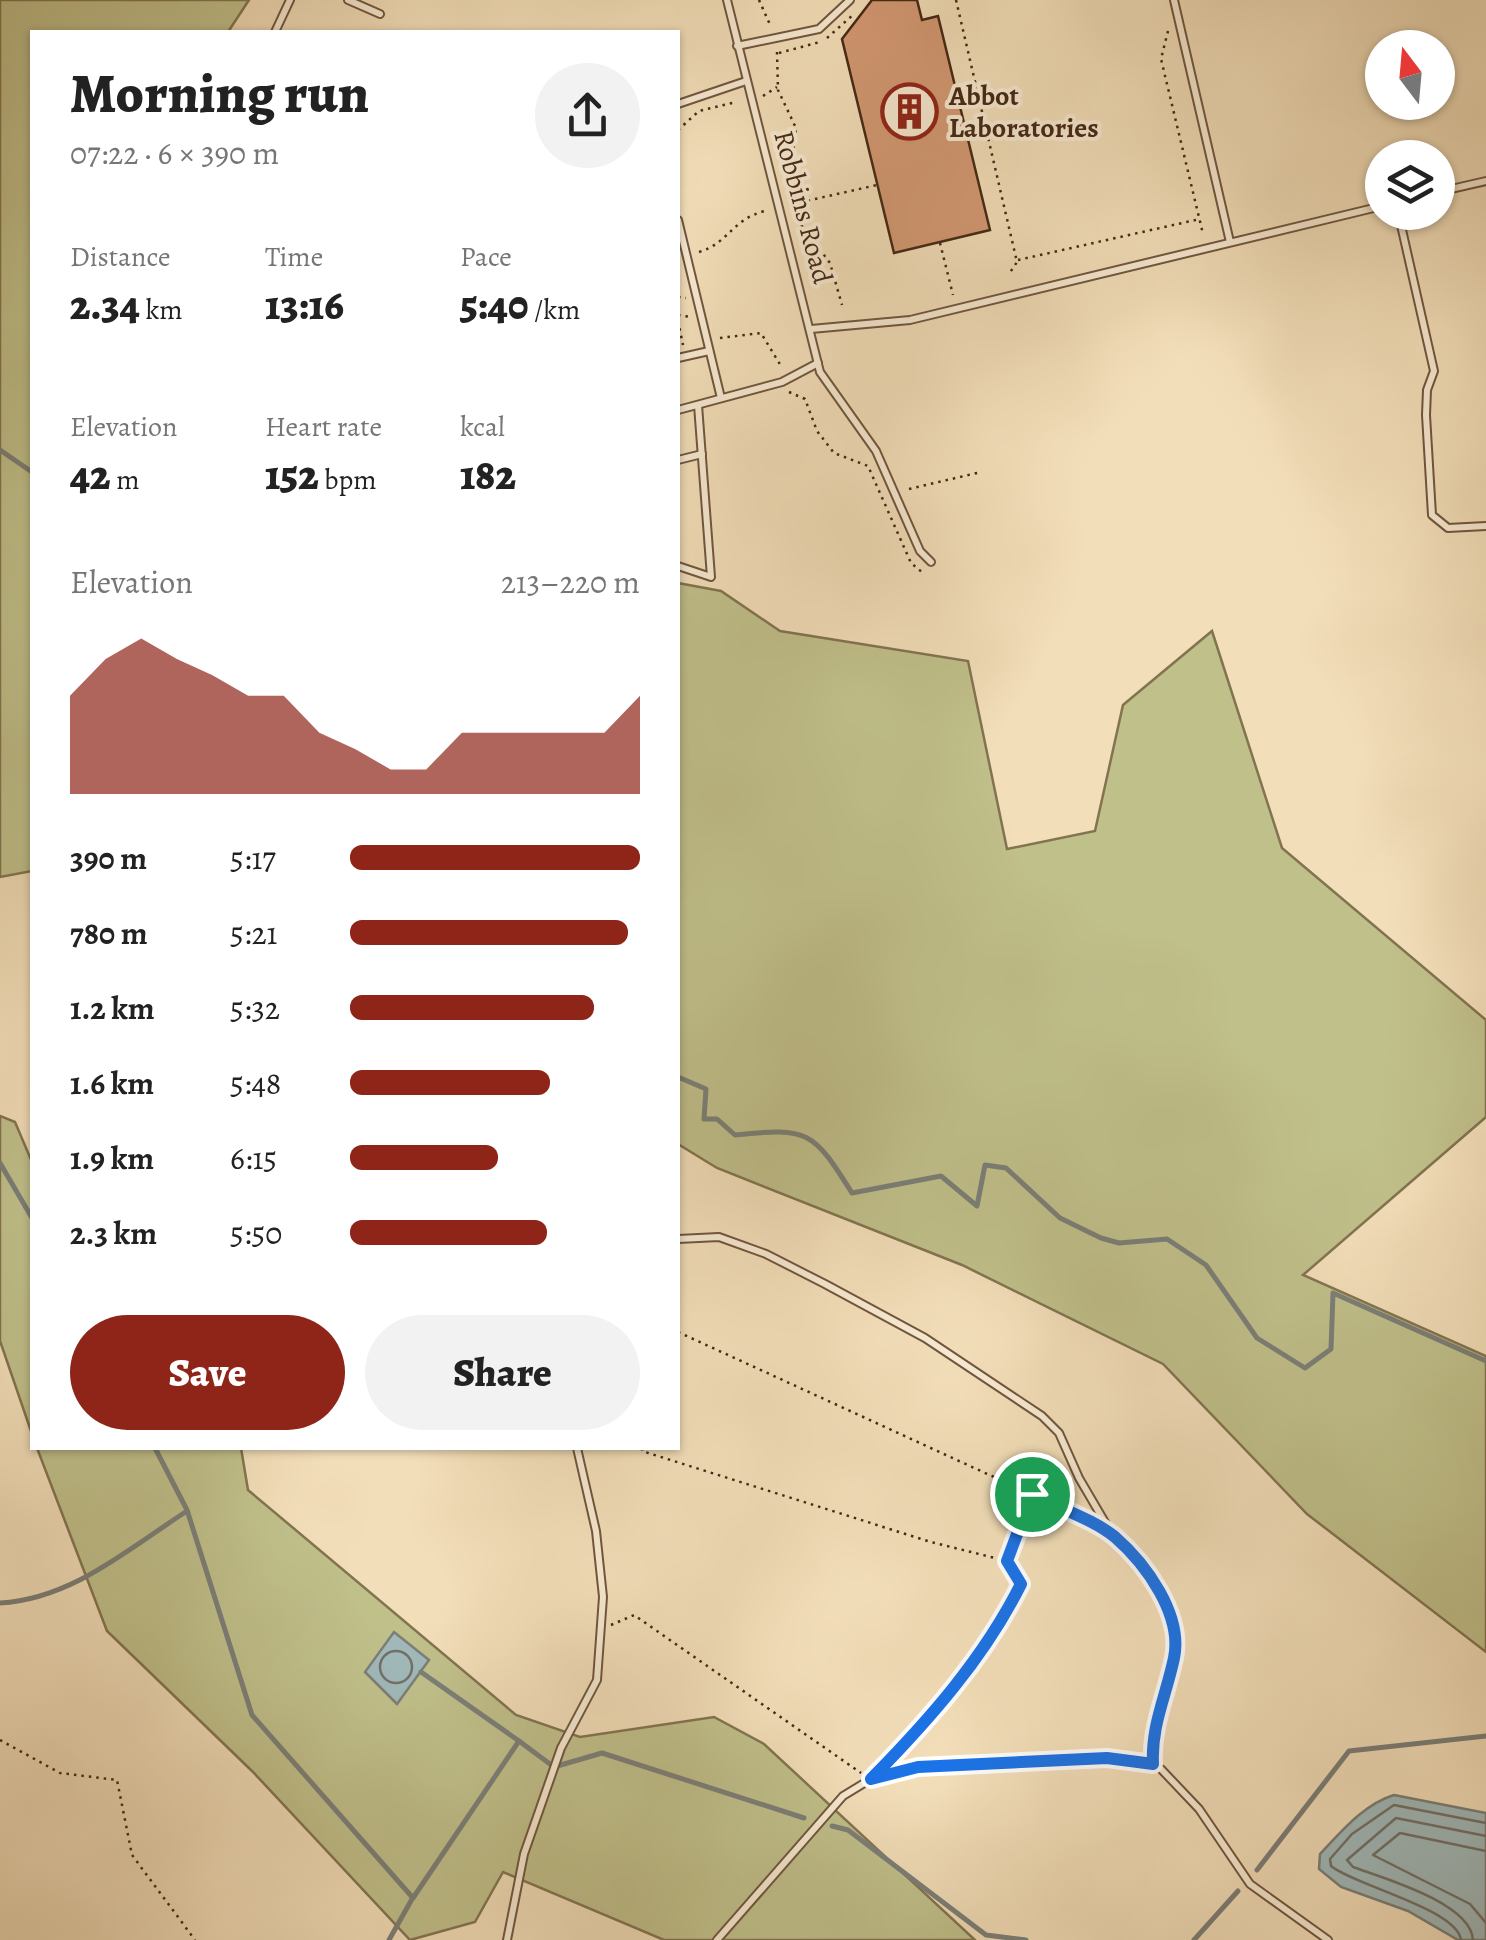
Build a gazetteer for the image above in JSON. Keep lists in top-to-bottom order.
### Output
{
  "streets": {
    "lane": ["Robbins Road"]
  },
  "places": {
    "building": ["Abbot Laboratories"]
  },
  "north": "top",
  "page": {
    "heading": ["Morning run", "07:22 · 6 × 390 m"],
    "stats": [
      ["Distance", "2.34 km"],
      ["Time", "13:16"],
      ["Pace", "5:40 /km"],
      ["Elevation", "42 m"],
      ["Heart rate", "152 bpm"],
      ["kcal", "182"]
    ],
    "chart": ["Elevation", "213–220 m"],
    "list": [
      {
        "name": "390 m",
        "note": "5:17"
      },
      {
        "name": "780 m",
        "note": "5:21"
      },
      {
        "name": "1.2 km",
        "note": "5:32"
      },
      {
        "name": "1.6 km",
        "note": "5:48"
      },
      {
        "name": "1.9 km",
        "note": "6:15"
      },
      {
        "name": "2.3 km",
        "note": "5:50"
      }
    ],
    "buttons": ["Save", "Share"]
  }
}
